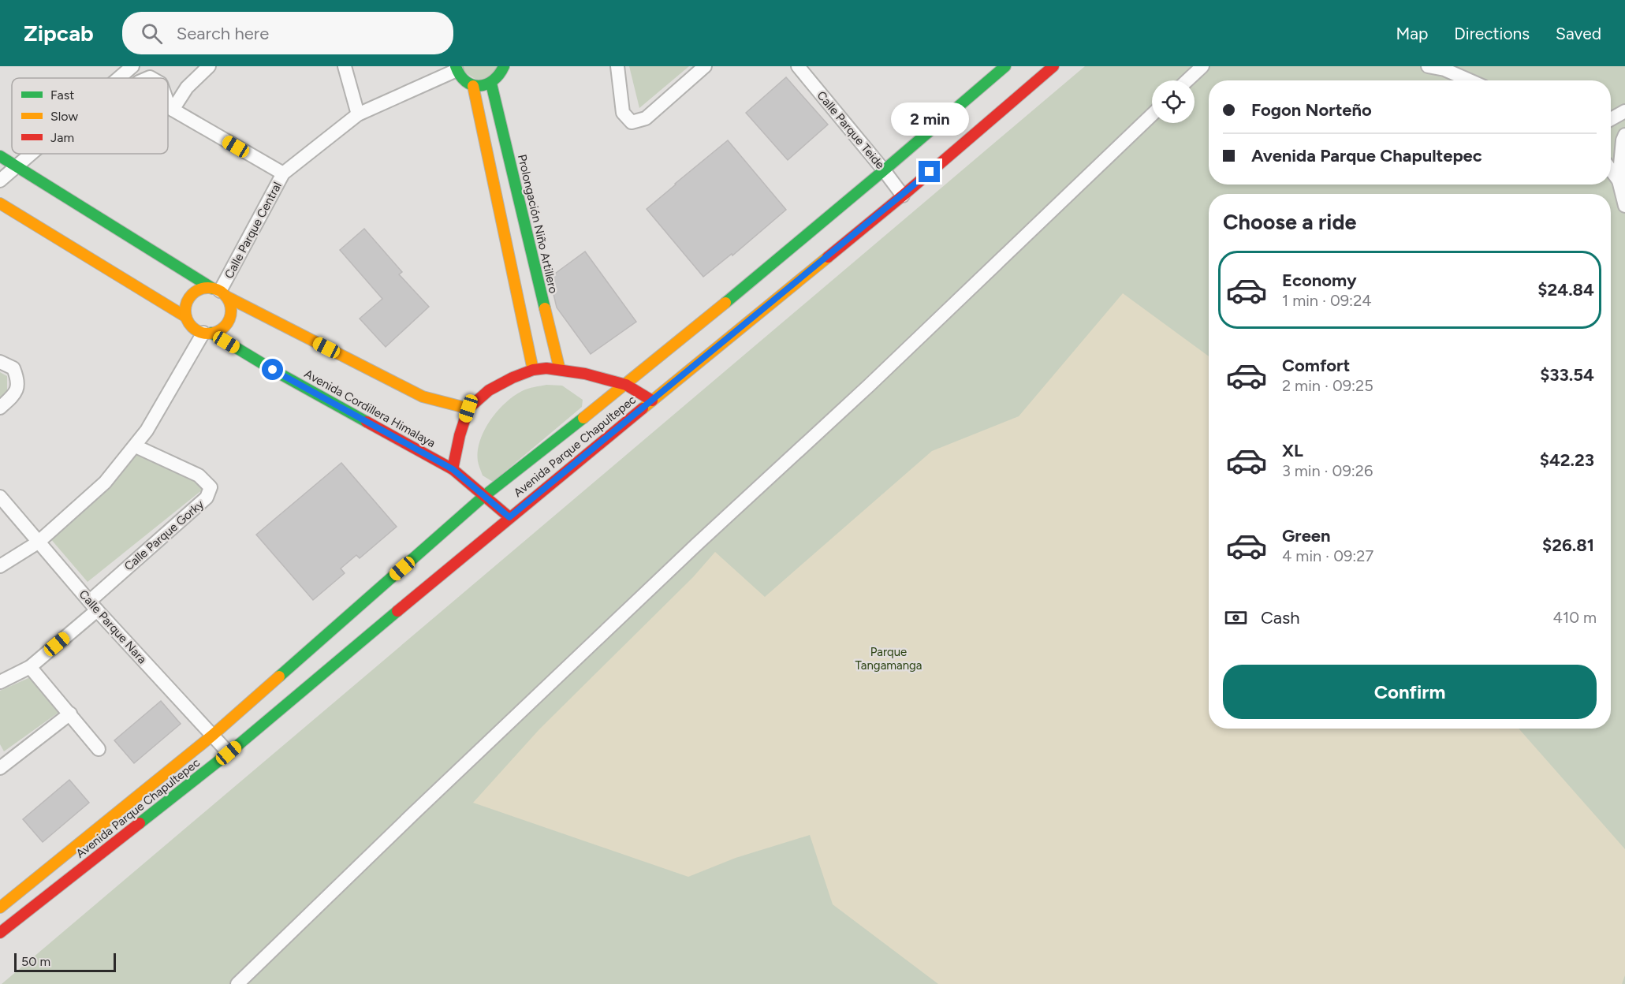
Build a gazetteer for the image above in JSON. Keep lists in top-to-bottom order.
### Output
{
  "streets": {
    "main road": ["Prolongación Niño Artillero", "Avenida Cordillera Himalaya", "Avenida Parque Chapultepec"],
    "street": [
      "Calle Parque Teide",
      "Calle Parque Central",
      "Calle Parque Gorky",
      "Calle Parque Nara"
    ]
  },
  "crossings": [
    ["Calle Parque Teide", "Avenida Parque Chapultepec"],
    ["Calle Parque Central", "Avenida Cordillera Himalaya"],
    ["Avenida Cordillera Himalaya", "Avenida Parque Chapultepec"],
    ["Avenida Parque Chapultepec", "Calle Parque Nara"],
    ["Calle Parque Gorky", "Calle Parque Nara"]
  ],
  "parks": ["Parque Tangamanga"],
  "legend": ["Fast", "Slow", "Jam"],
  "scale_bar": "50 m",
  "page": {
    "header": "Zipcab",
    "search": "Search here",
    "nav": ["Map", "Directions", "Saved"],
    "banner": ["Fogon Norteño", "Avenida Parque Chapultepec"],
    "bubble": "2 min",
    "heading": "Choose a ride",
    "list": [
      {
        "name": "Economy",
        "note": "1 min · 09:24",
        "value": "$24.84"
      },
      {
        "name": "Comfort",
        "note": "2 min · 09:25",
        "value": "$33.54"
      },
      {
        "name": "XL",
        "note": "3 min · 09:26",
        "value": "$42.23"
      },
      {
        "name": "Green",
        "note": "4 min · 09:27",
        "value": "$26.81"
      }
    ],
    "pay": ["Cash", "410 m"],
    "buttons": "Confirm",
    "scale": "50 m"
  }
}
